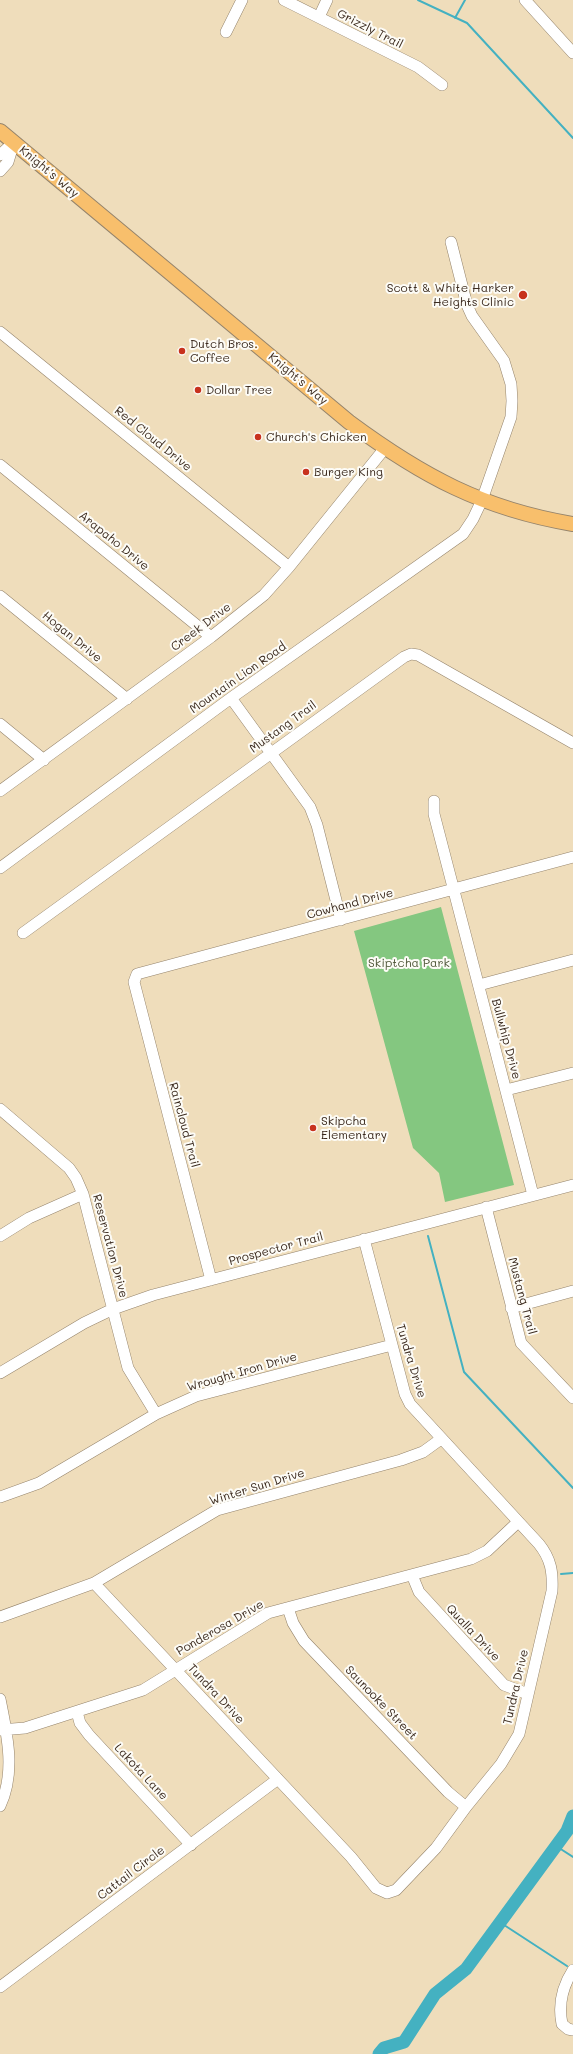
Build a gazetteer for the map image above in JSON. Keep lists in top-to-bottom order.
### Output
{
  "streets": {
    "main road": ["Knight's Way"],
    "street": [
      "Grizzly Trail",
      "Red Cloud Drive",
      "Arapaho Drive",
      "Creek Drive",
      "Hogan Drive",
      "Mountain Lion Road",
      "Mustang Trail",
      "Cowhand Drive",
      "Bullwhip Drive",
      "Raincloud Trail",
      "Reservation Drive",
      "Prospector Trail",
      "Tundra Drive",
      "Wrought Iron Drive",
      "Winter Sun Drive",
      "Ponderosa Drive",
      "Qualla Drive",
      "Saunooke Street",
      "Lakota Lane",
      "Cattail Circle"
    ]
  },
  "crossings": [
    ["Knight's Way", "Creek Drive"],
    ["Knight's Way", "Mountain Lion Road"],
    ["Red Cloud Drive", "Creek Drive"],
    ["Arapaho Drive", "Creek Drive"],
    ["Creek Drive", "Hogan Drive"],
    ["Mustang Trail", "Prospector Trail"],
    ["Cowhand Drive", "Bullwhip Drive"],
    ["Cowhand Drive", "Raincloud Trail"],
    ["Bullwhip Drive", "Prospector Trail"],
    ["Raincloud Trail", "Prospector Trail"],
    ["Reservation Drive", "Prospector Trail"],
    ["Reservation Drive", "Wrought Iron Drive"],
    ["Prospector Trail", "Tundra Drive"],
    ["Tundra Drive", "Wrought Iron Drive"],
    ["Tundra Drive", "Winter Sun Drive"],
    ["Tundra Drive", "Ponderosa Drive"],
    ["Tundra Drive", "Qualla Drive"],
    ["Tundra Drive", "Saunooke Street"],
    ["Tundra Drive", "Cattail Circle"],
    ["Ponderosa Drive", "Qualla Drive"],
    ["Ponderosa Drive", "Saunooke Street"],
    ["Ponderosa Drive", "Lakota Lane"],
    ["Lakota Lane", "Cattail Circle"]
  ],
  "parks": ["Skiptcha Park"],
  "places": [
    "Scott & White Harker Heights Clinic",
    "Dutch Bros. Coffee",
    "Dollar Tree",
    "Church's Chicken",
    "Burger King",
    "Skipcha Elementary"
  ]
}
